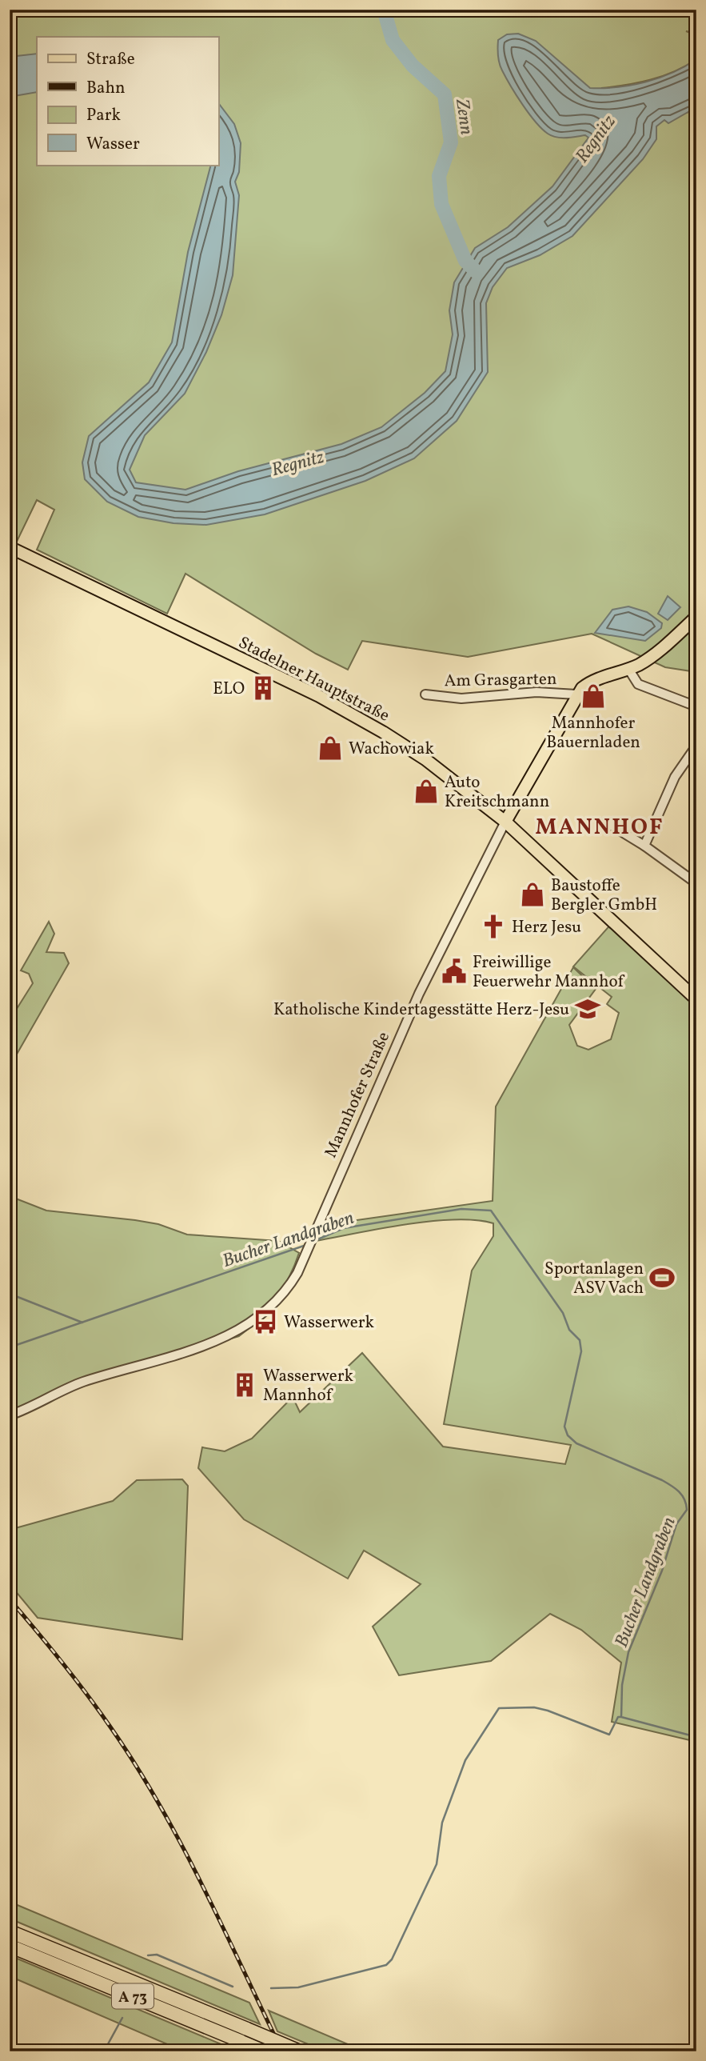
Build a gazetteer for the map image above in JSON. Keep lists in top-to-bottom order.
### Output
{
  "streets": {
    "highway": ["A 73"],
    "main road": ["Stadelner Hauptstraße", "Mannhofer Straße"],
    "street": ["Am Grasgarten"]
  },
  "crossings": [
    ["Stadelner Hauptstraße", "Mannhofer Straße"],
    ["Am Grasgarten", "Mannhofer Straße"]
  ],
  "districts": ["MANNHOF"],
  "water": ["Zenn", "Regnitz", "Bucher Landgraben"],
  "places": {
    "building": ["ELO", "Wasserwerk Mannhof"],
    "shop": [
      "Mannhofer Bauernladen",
      "Wachowiak",
      "Auto Kreitschmann",
      "Baustoffe Bergler GmbH"
    ],
    "church": ["Herz Jesu"],
    "public building": ["Freiwillige Feuerwehr Mannhof"],
    "school or university": ["Katholische Kindertagesstätte Herz-Jesu"],
    "sports": ["Sportanlagen ASV Vach"],
    "bus stop": ["Wasserwerk"]
  },
  "legend": [
    "Straße",
    "Bahn",
    "Park",
    "Wasser"
  ]
}
